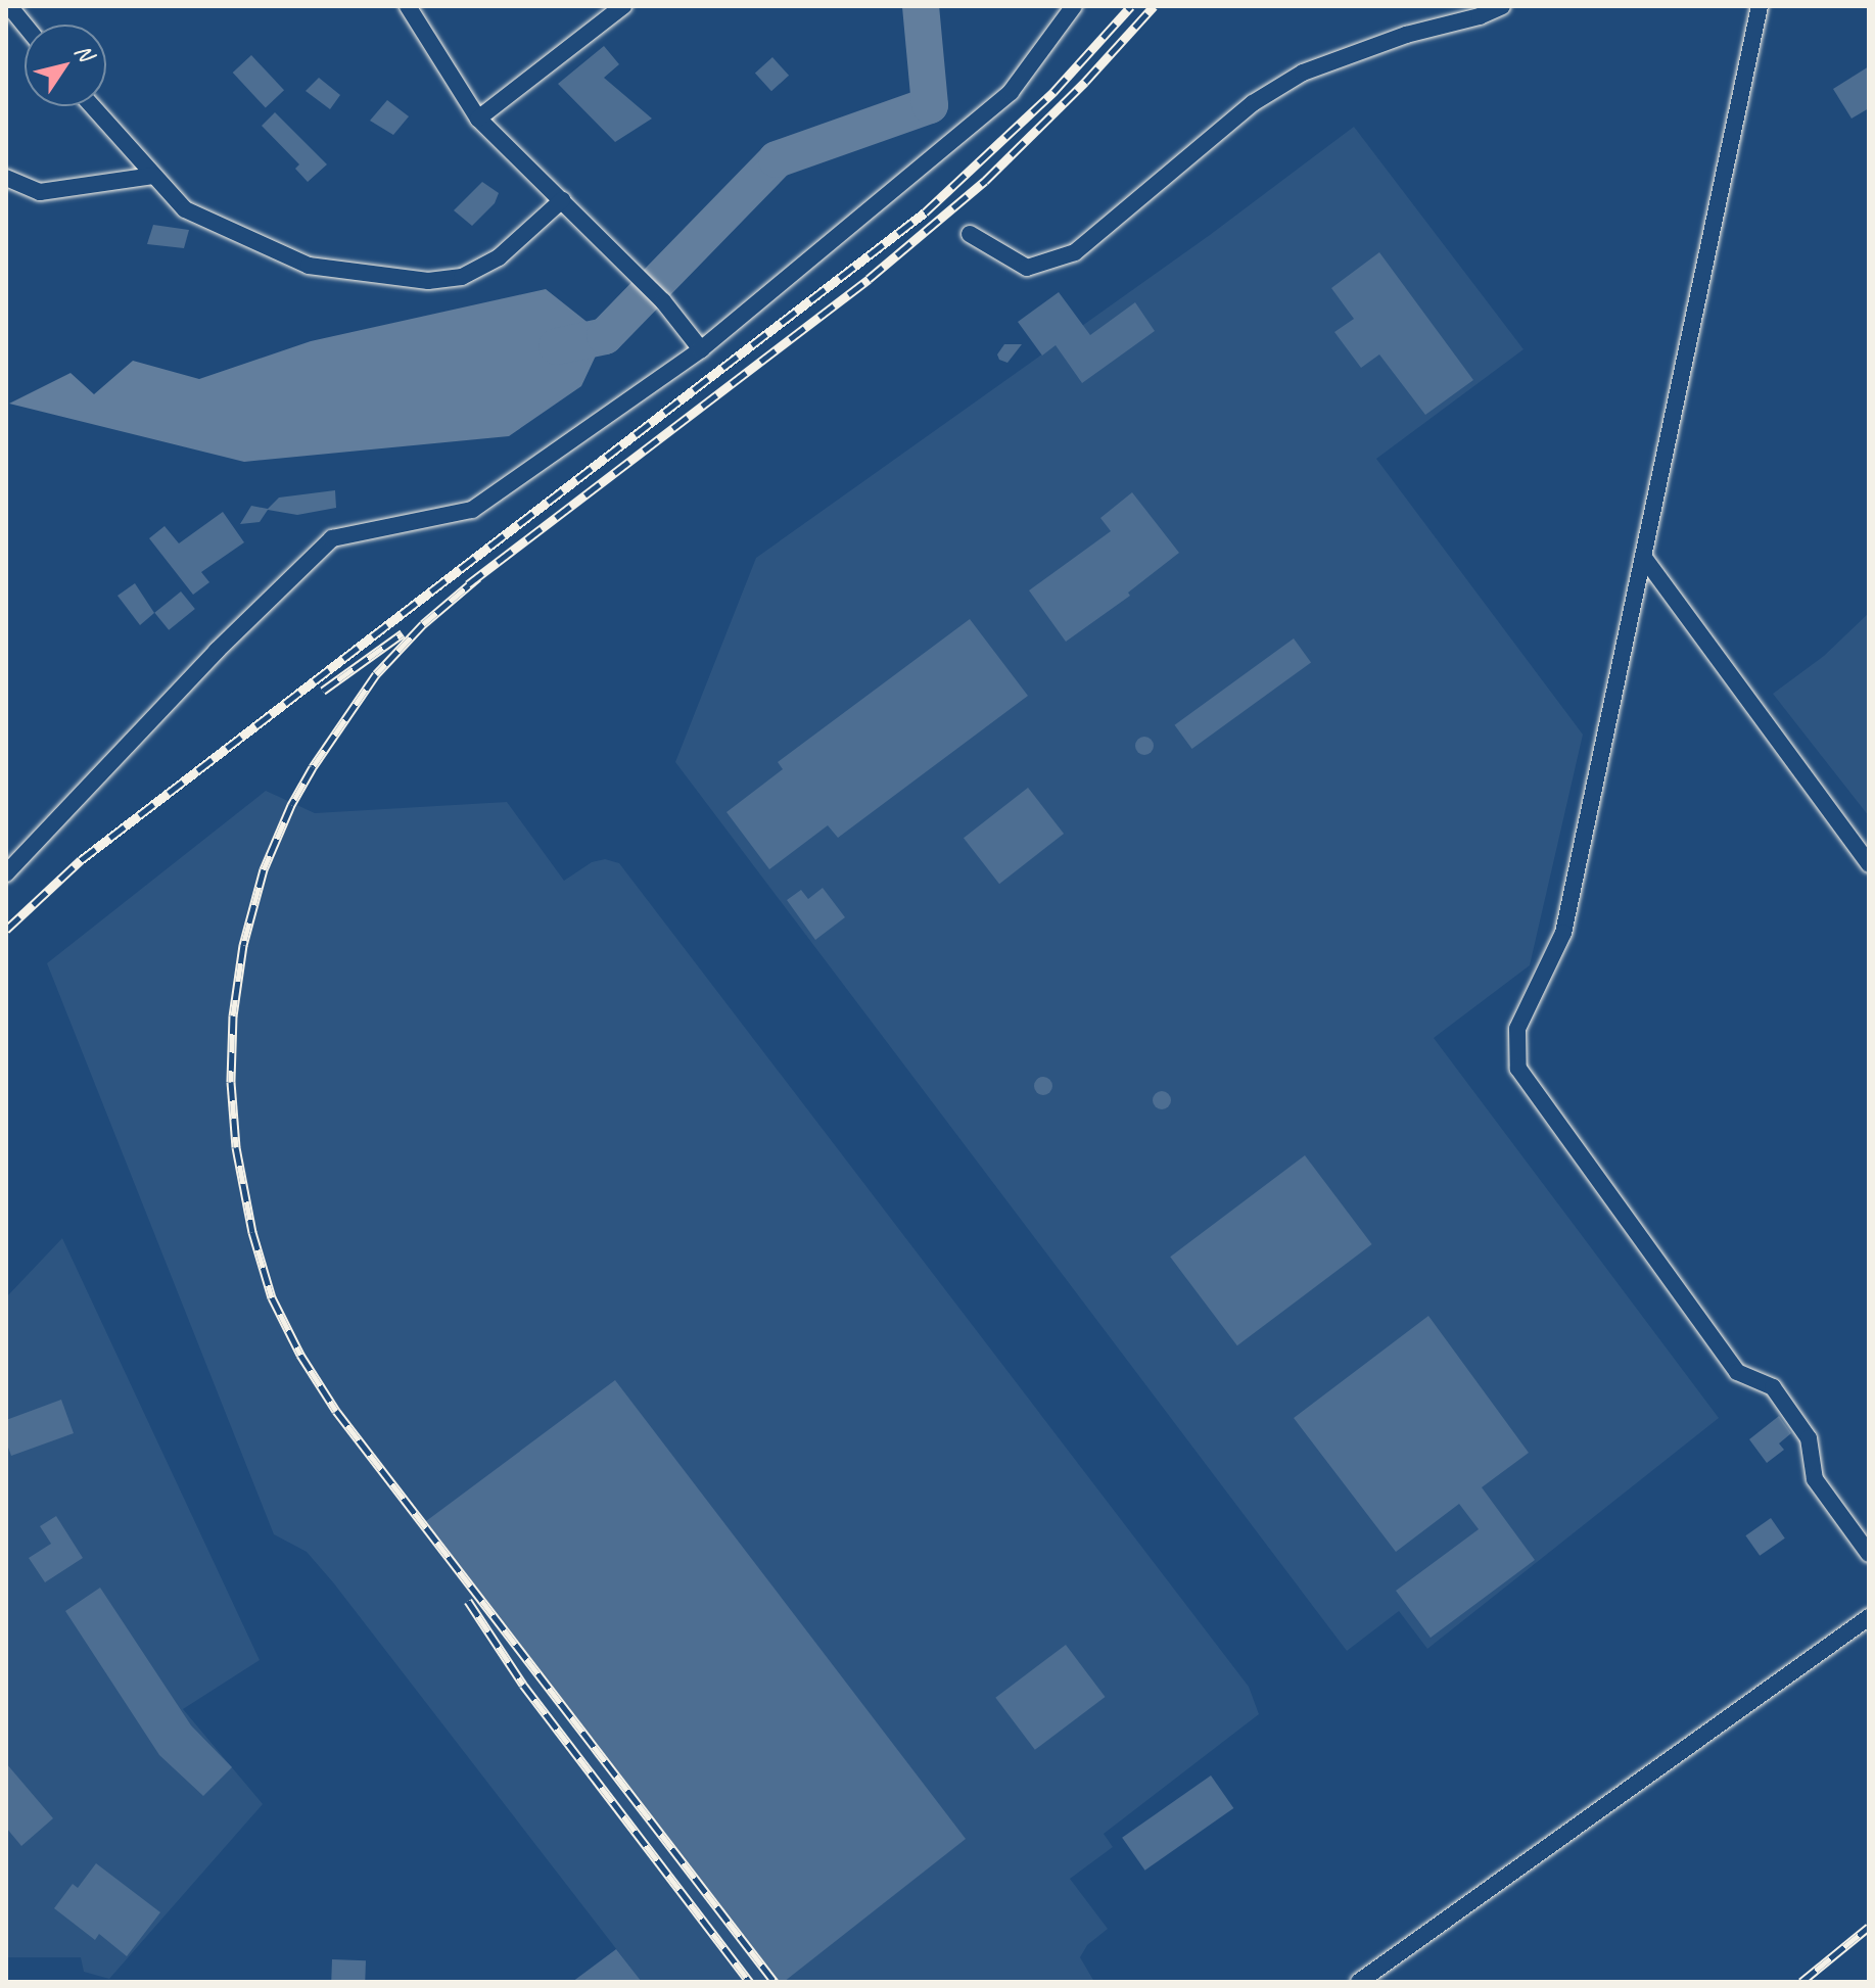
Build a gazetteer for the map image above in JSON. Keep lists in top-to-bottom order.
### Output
{
  "north": "top right"
}
